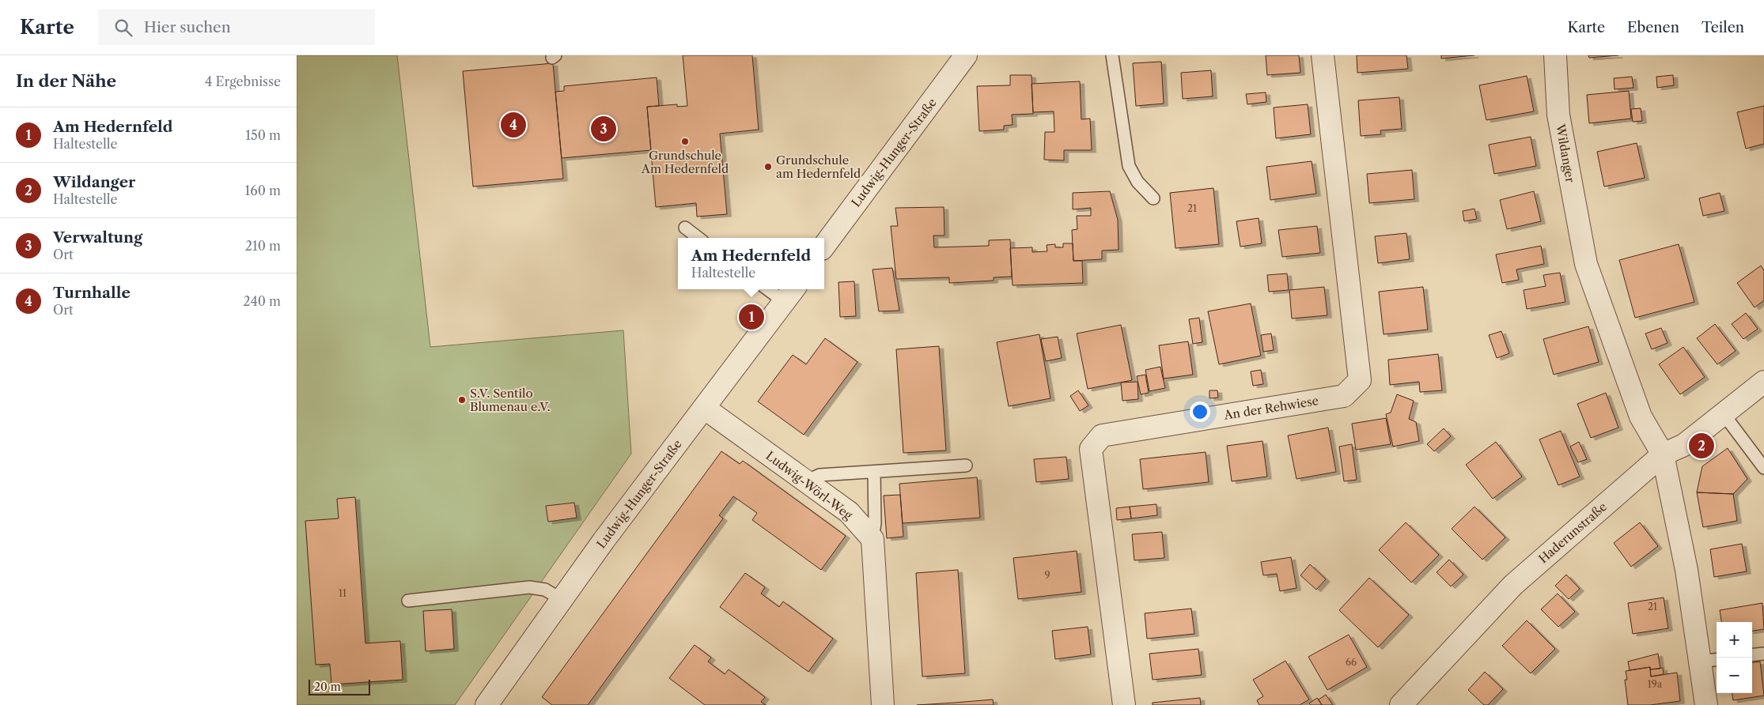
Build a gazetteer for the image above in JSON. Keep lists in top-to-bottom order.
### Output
{
  "streets": {
    "street": [
      "Ludwig-Hunger-Straße",
      "Wildanger",
      "An der Rehwiese",
      "Ludwig-Wörl-Weg",
      "Haderunstraße"
    ]
  },
  "crossings": [
    ["Ludwig-Hunger-Straße", "Ludwig-Wörl-Weg"],
    ["Wildanger", "Haderunstraße"]
  ],
  "places": ["Grundschule Am Hedernfeld", "Grundschule am Hedernfeld", "S.V. Sentilo Blumenau e.V."],
  "house_numbers": [
    "21",
    "9",
    "11",
    "21",
    "66",
    "19a"
  ],
  "scale_bar": "20 m",
  "page": {
    "header": "Karte",
    "search": "Hier suchen",
    "nav": ["Karte", "Ebenen", "Teilen"],
    "heading": ["In der Nähe", "4 Ergebnisse"],
    "list": [
      {
        "mark": "1",
        "name": "Am Hedernfeld",
        "note": "Haltestelle",
        "value": "150 m"
      },
      {
        "mark": "2",
        "name": "Wildanger",
        "note": "Haltestelle",
        "value": "160 m"
      },
      {
        "mark": "3",
        "name": "Verwaltung",
        "note": "Ort",
        "value": "210 m"
      },
      {
        "mark": "4",
        "name": "Turnhalle",
        "note": "Ort",
        "value": "240 m"
      }
    ],
    "pins": [
      "4",
      "3",
      "1",
      "2"
    ],
    "popup": ["Am Hedernfeld", "Haltestelle"],
    "map_buttons": ["+", "−"],
    "scale": "20 m"
  }
}
